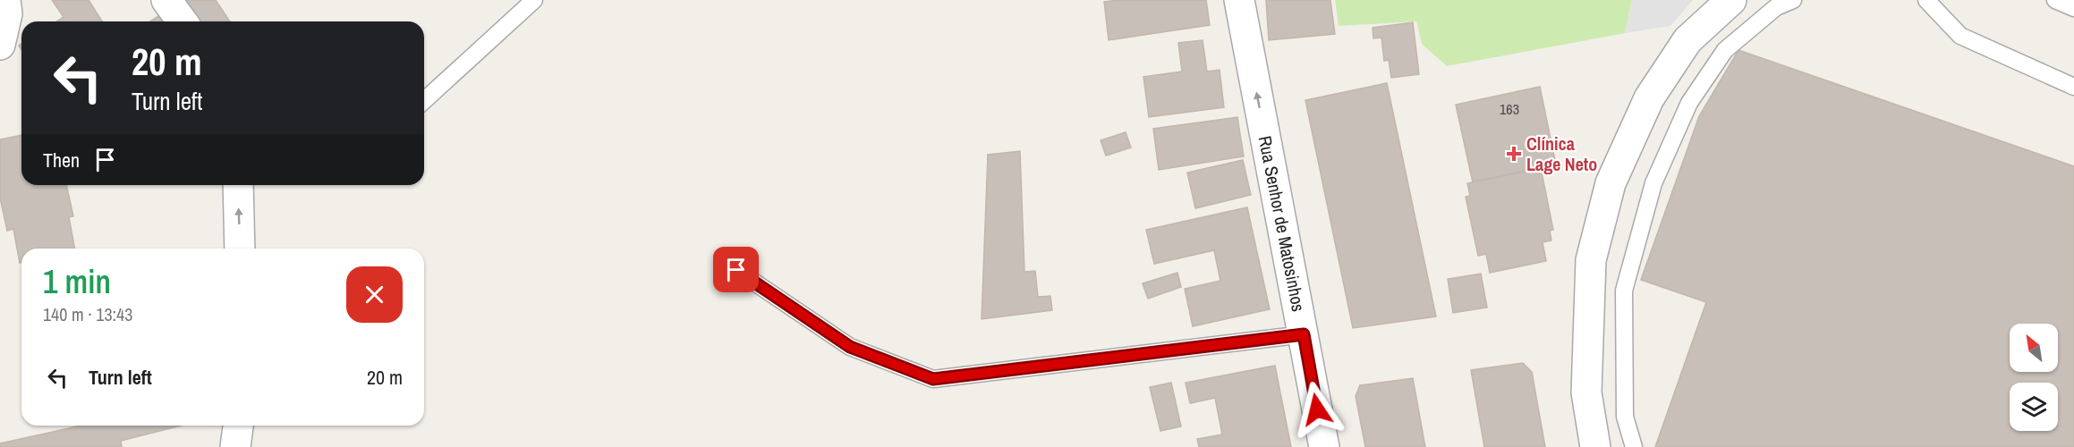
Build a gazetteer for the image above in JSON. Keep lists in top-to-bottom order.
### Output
{
  "streets": {
    "street": ["Rua Senhor de Matosinhos"]
  },
  "one_way": ["Rua Senhor de Matosinhos"],
  "places": {
    "health": ["Clínica Lage Neto"]
  },
  "house_numbers": ["163"],
  "north": "top left",
  "page": {
    "turn": ["20 m", "Turn left"],
    "then": "Then",
    "heading": ["1 min", "140 m · 13:43"],
    "list": [
      {
        "name": "Turn left",
        "value": "20 m"
      }
    ]
  }
}
